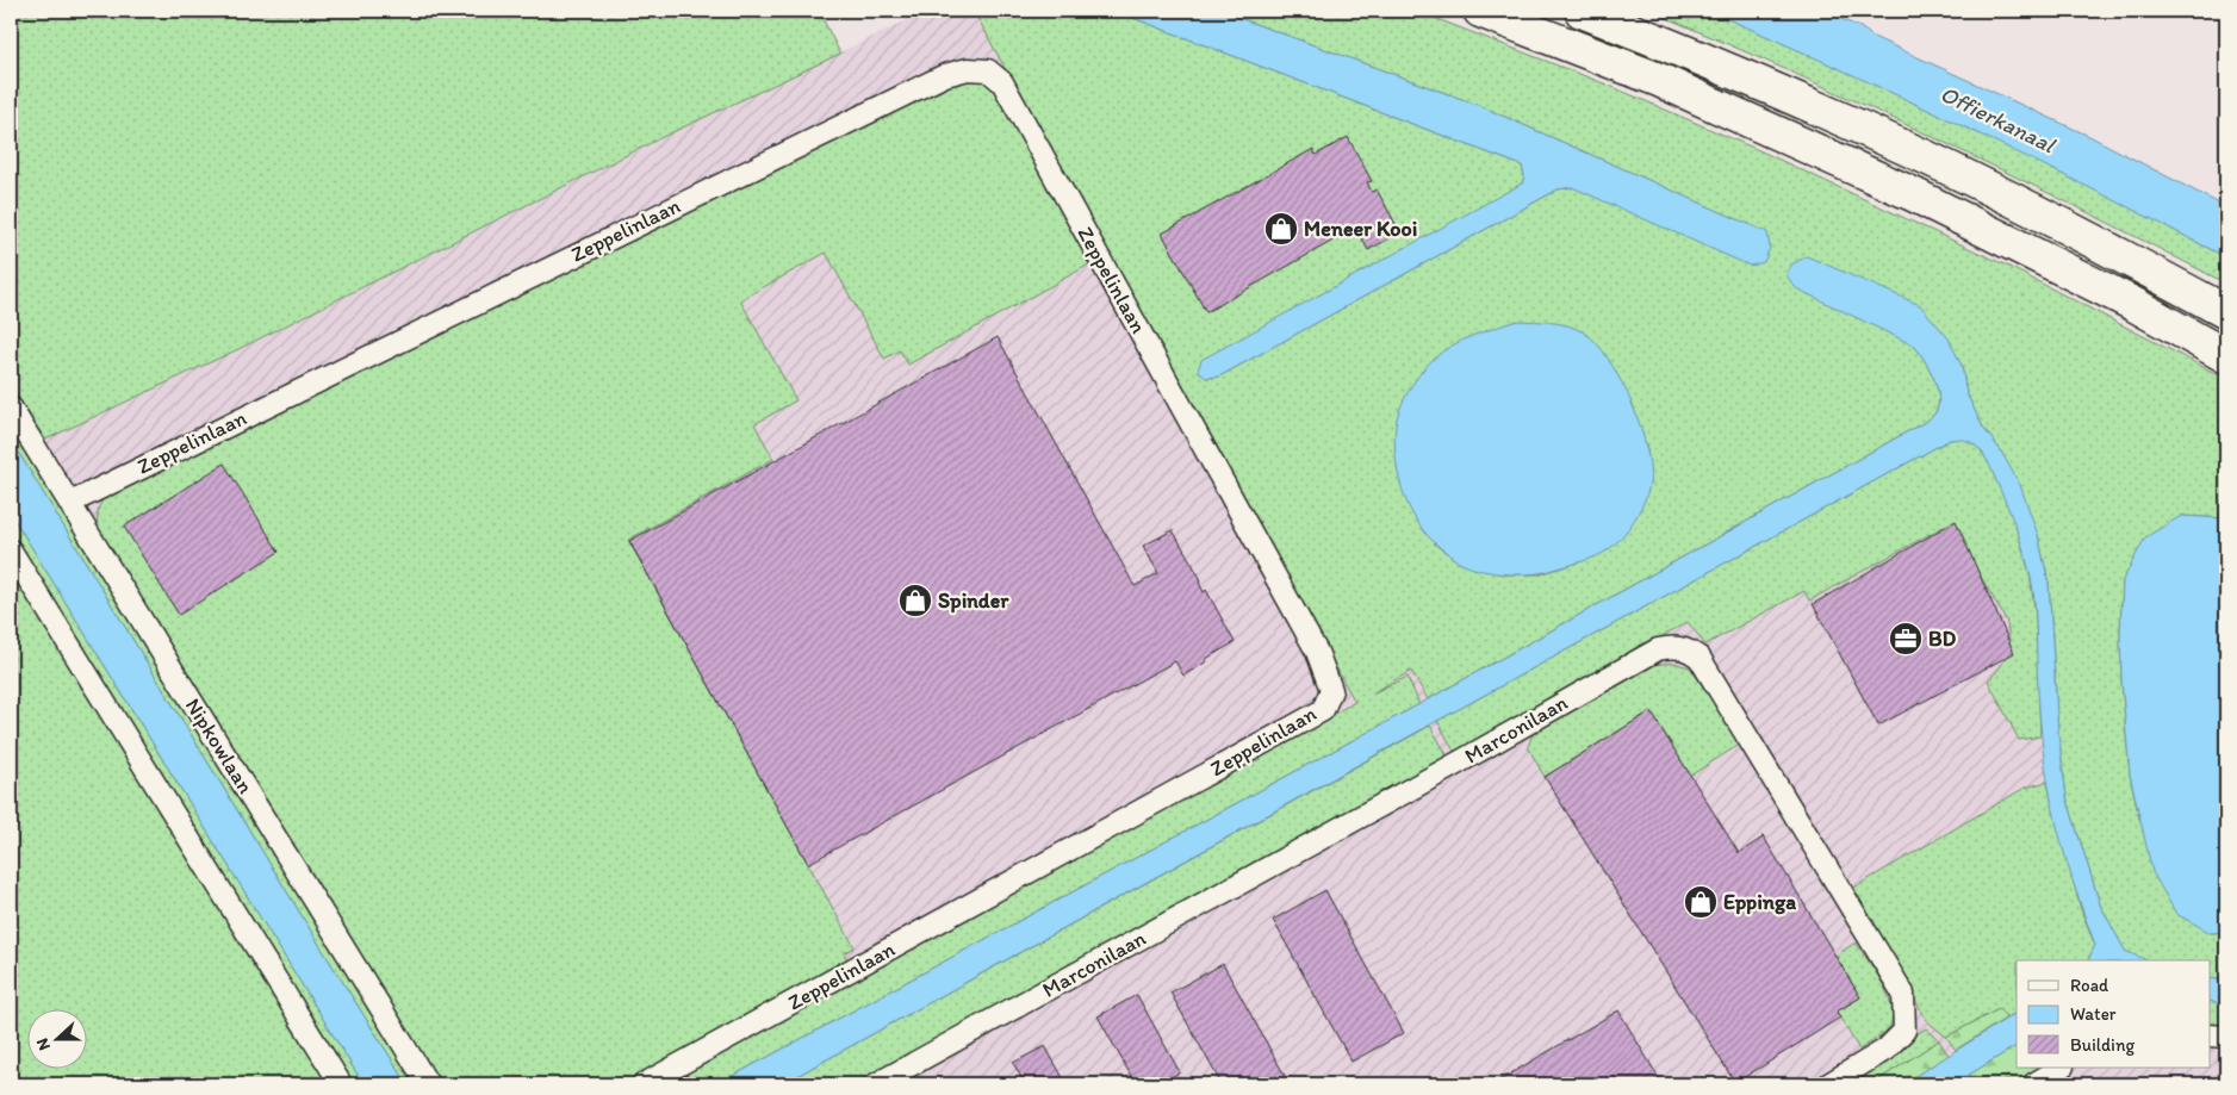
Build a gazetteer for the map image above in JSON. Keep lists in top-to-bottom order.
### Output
{
  "streets": {
    "street": ["Zeppelinlaan", "Marconilaan", "Nipkowlaan"]
  },
  "crossings": [
    ["Zeppelinlaan", "Nipkowlaan"]
  ],
  "water": ["Offierkanaal"],
  "places": {
    "shop": ["Meneer Kooi", "Spinder", "Eppinga"],
    "office": ["BD"]
  },
  "legend": ["Road", "Water", "Building"],
  "north": "left"
}
